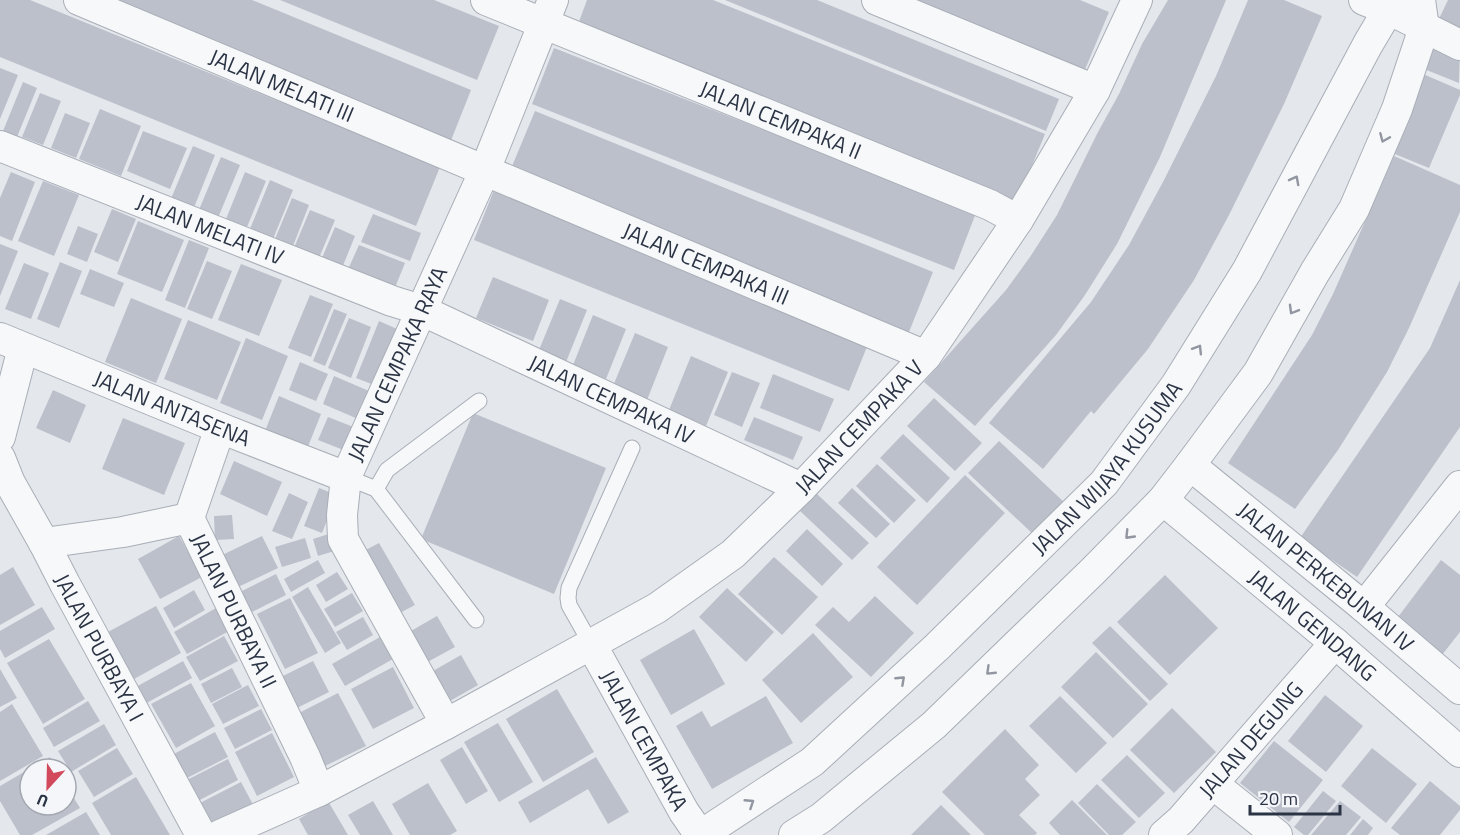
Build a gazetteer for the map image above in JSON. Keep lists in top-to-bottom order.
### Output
{
  "streets": {
    "street": [
      "JALAN MELATI III",
      "JALAN CEMPAKA II",
      "JALAN MELATI IV",
      "JALAN CEMPAKA III",
      "JALAN CEMPAKA RAYA",
      "JALAN CEMPAKA IV",
      "JALAN ANTASENA",
      "JALAN CEMPAKA V",
      "JALAN WIJAYA KUSUMA",
      "JALAN PERKEBUNAN IV",
      "JALAN PURBAYA II",
      "JALAN GENDANG",
      "JALAN PURBAYA I",
      "JALAN CEMPAKA",
      "JALAN DEGUNG"
    ]
  },
  "crossings": [
    ["JALAN MELATI III", "JALAN CEMPAKA III"],
    ["JALAN MELATI III", "JALAN CEMPAKA RAYA"],
    ["JALAN CEMPAKA II", "JALAN CEMPAKA RAYA"],
    ["JALAN CEMPAKA II", "JALAN CEMPAKA V"],
    ["JALAN MELATI IV", "JALAN CEMPAKA RAYA"],
    ["JALAN MELATI IV", "JALAN CEMPAKA IV"],
    ["JALAN CEMPAKA III", "JALAN CEMPAKA RAYA"],
    ["JALAN CEMPAKA III", "JALAN CEMPAKA V"],
    ["JALAN CEMPAKA RAYA", "JALAN CEMPAKA IV"],
    ["JALAN CEMPAKA RAYA", "JALAN ANTASENA"],
    ["JALAN CEMPAKA RAYA", "JALAN CEMPAKA V"],
    ["JALAN CEMPAKA IV", "JALAN CEMPAKA V"],
    ["JALAN ANTASENA", "JALAN PURBAYA II"],
    ["JALAN CEMPAKA V", "JALAN PURBAYA II"],
    ["JALAN CEMPAKA V", "JALAN CEMPAKA"],
    ["JALAN WIJAYA KUSUMA", "JALAN CEMPAKA"],
    ["JALAN GENDANG", "JALAN DEGUNG"]
  ],
  "scale_bar": "20 m",
  "north": "bottom"
}
